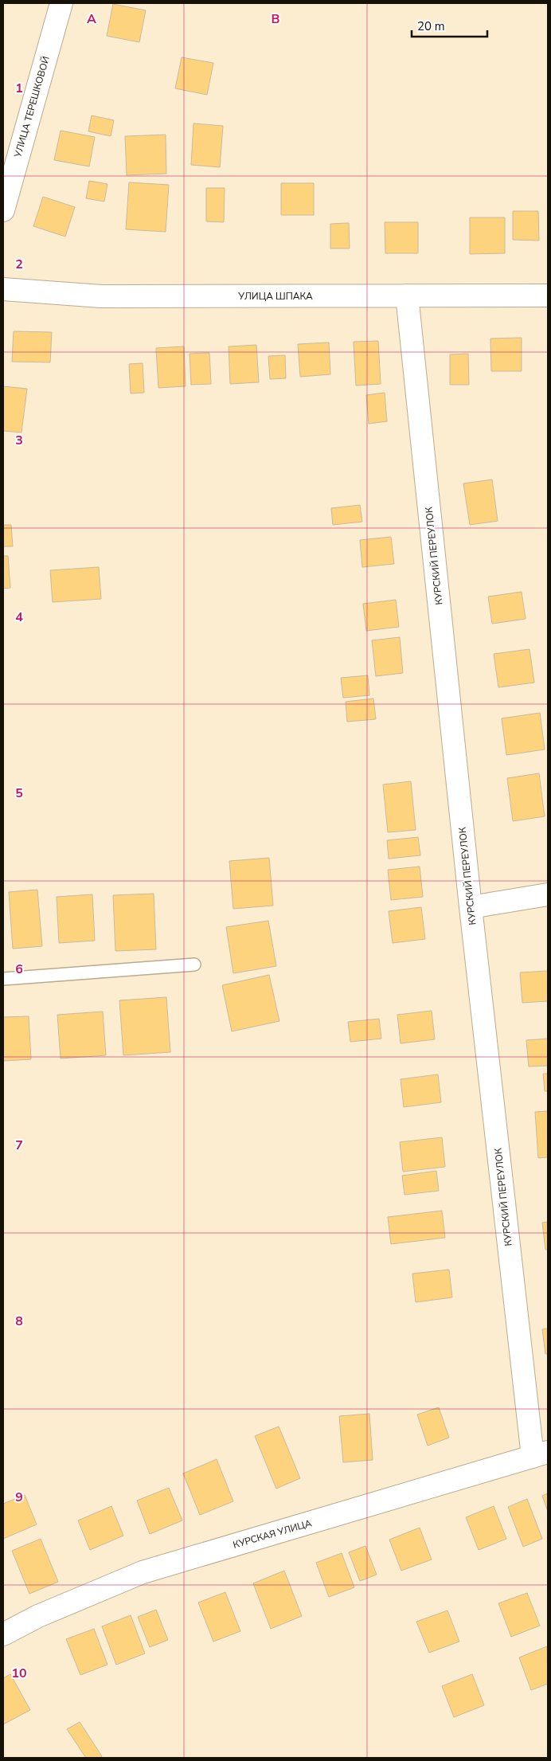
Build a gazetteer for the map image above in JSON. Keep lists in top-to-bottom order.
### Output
{
  "streets": {
    "street": [
      "УЛИЦА ТЕРЕШКОВОЙ",
      "УЛИЦА ШПАКА",
      "КУРСКИЙ ПЕРЕУЛОК",
      "КУРСКАЯ УЛИЦА"
    ]
  },
  "crossings": [
    ["УЛИЦА ШПАКА", "КУРСКИЙ ПЕРЕУЛОК"],
    ["КУРСКИЙ ПЕРЕУЛОК", "КУРСКАЯ УЛИЦА"]
  ],
  "scale_bar": "20 m",
  "grid": {
    "columns": ["A", "B"],
    "rows": [
      "1",
      "2",
      "3",
      "4",
      "5",
      "6",
      "7",
      "8",
      "9",
      "10"
    ]
  }
}
